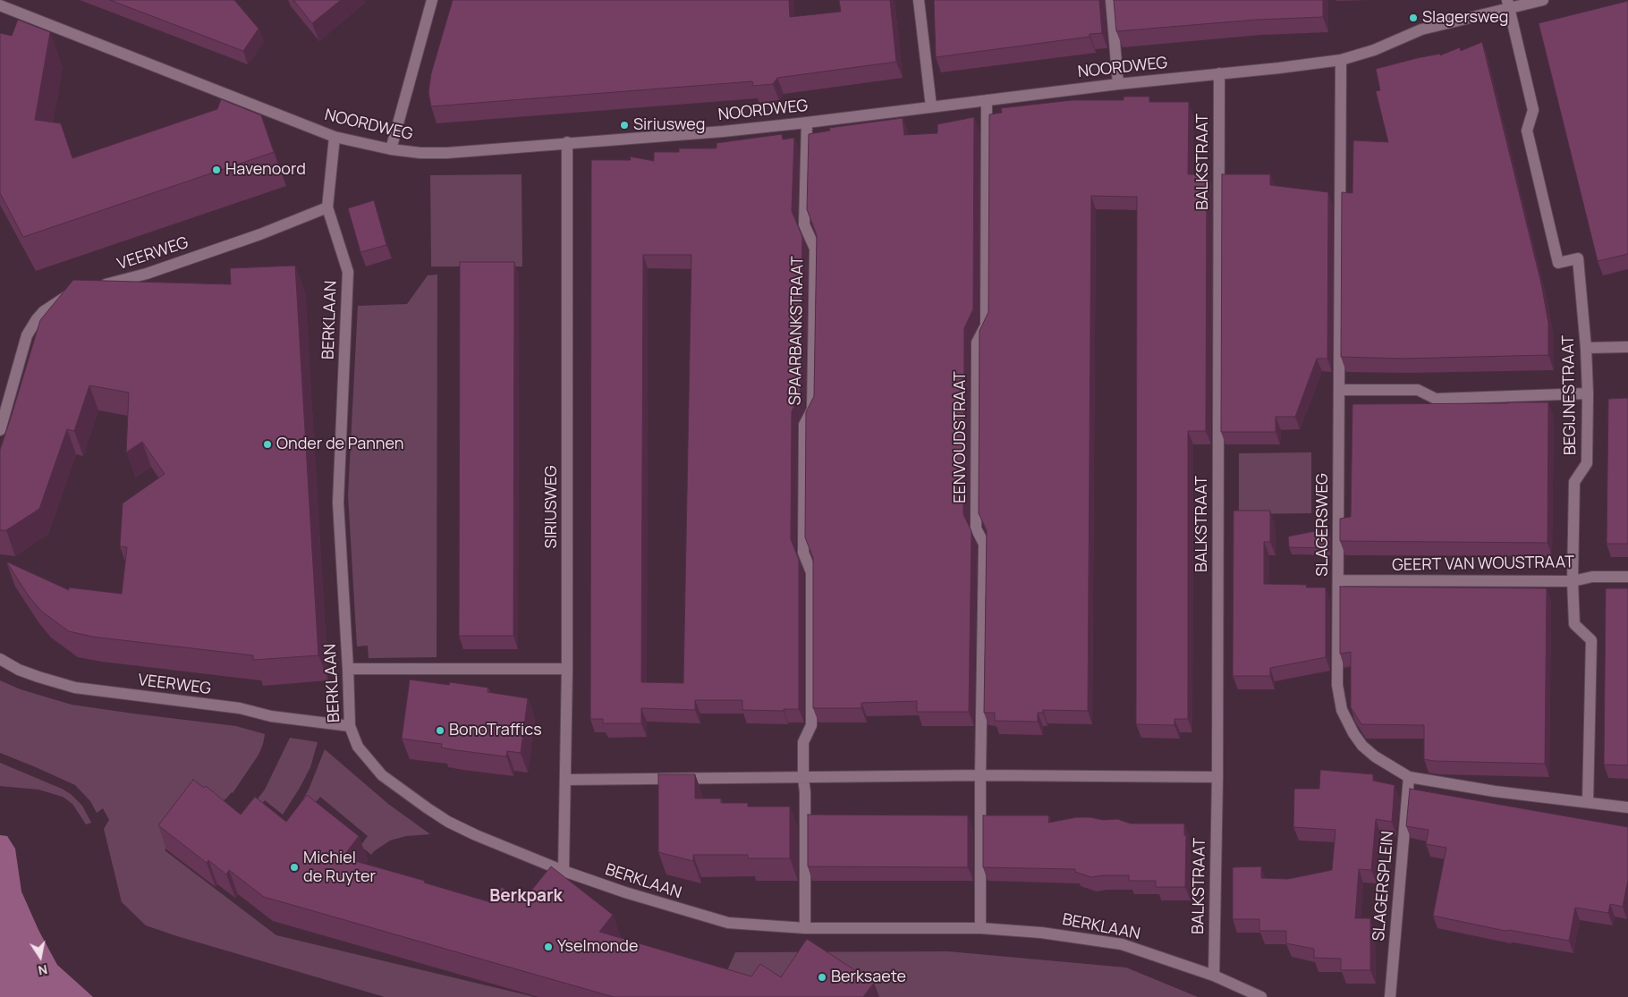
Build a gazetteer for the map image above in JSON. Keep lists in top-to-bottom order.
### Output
{
  "streets": {
    "street": [
      "NOORDWEG",
      "BALKSTRAAT",
      "VEERWEG",
      "BERKLAAN",
      "SPAARBANKSTRAAT",
      "BEGIJNESTRAAT",
      "EENVOUDSTRAAT",
      "SIRIUSWEG",
      "SLAGERSWEG",
      "GEERT VAN WOUSTRAAT",
      "SLAGERSPLEIN"
    ]
  },
  "crossings": [
    ["NOORDWEG", "BALKSTRAAT"],
    ["NOORDWEG", "SPAARBANKSTRAAT"],
    ["NOORDWEG", "BEGIJNESTRAAT"],
    ["NOORDWEG", "EENVOUDSTRAAT"],
    ["NOORDWEG", "SIRIUSWEG"],
    ["NOORDWEG", "SLAGERSWEG"],
    ["BALKSTRAAT", "BERKLAAN"],
    ["VEERWEG", "BERKLAAN"],
    ["BERKLAAN", "SIRIUSWEG"],
    ["BEGIJNESTRAAT", "SLAGERSWEG"],
    ["BEGIJNESTRAAT", "GEERT VAN WOUSTRAAT"],
    ["SLAGERSWEG", "GEERT VAN WOUSTRAAT"],
    ["SLAGERSWEG", "SLAGERSPLEIN"]
  ],
  "districts": ["Berkpark"],
  "places": [
    "Slagersweg",
    "Siriusweg",
    "Havenoord",
    "Onder de Pannen",
    "BonoTraffics",
    "Michiel de Ruyter",
    "Yselmonde",
    "Berksaete"
  ],
  "north": "bottom"
}
